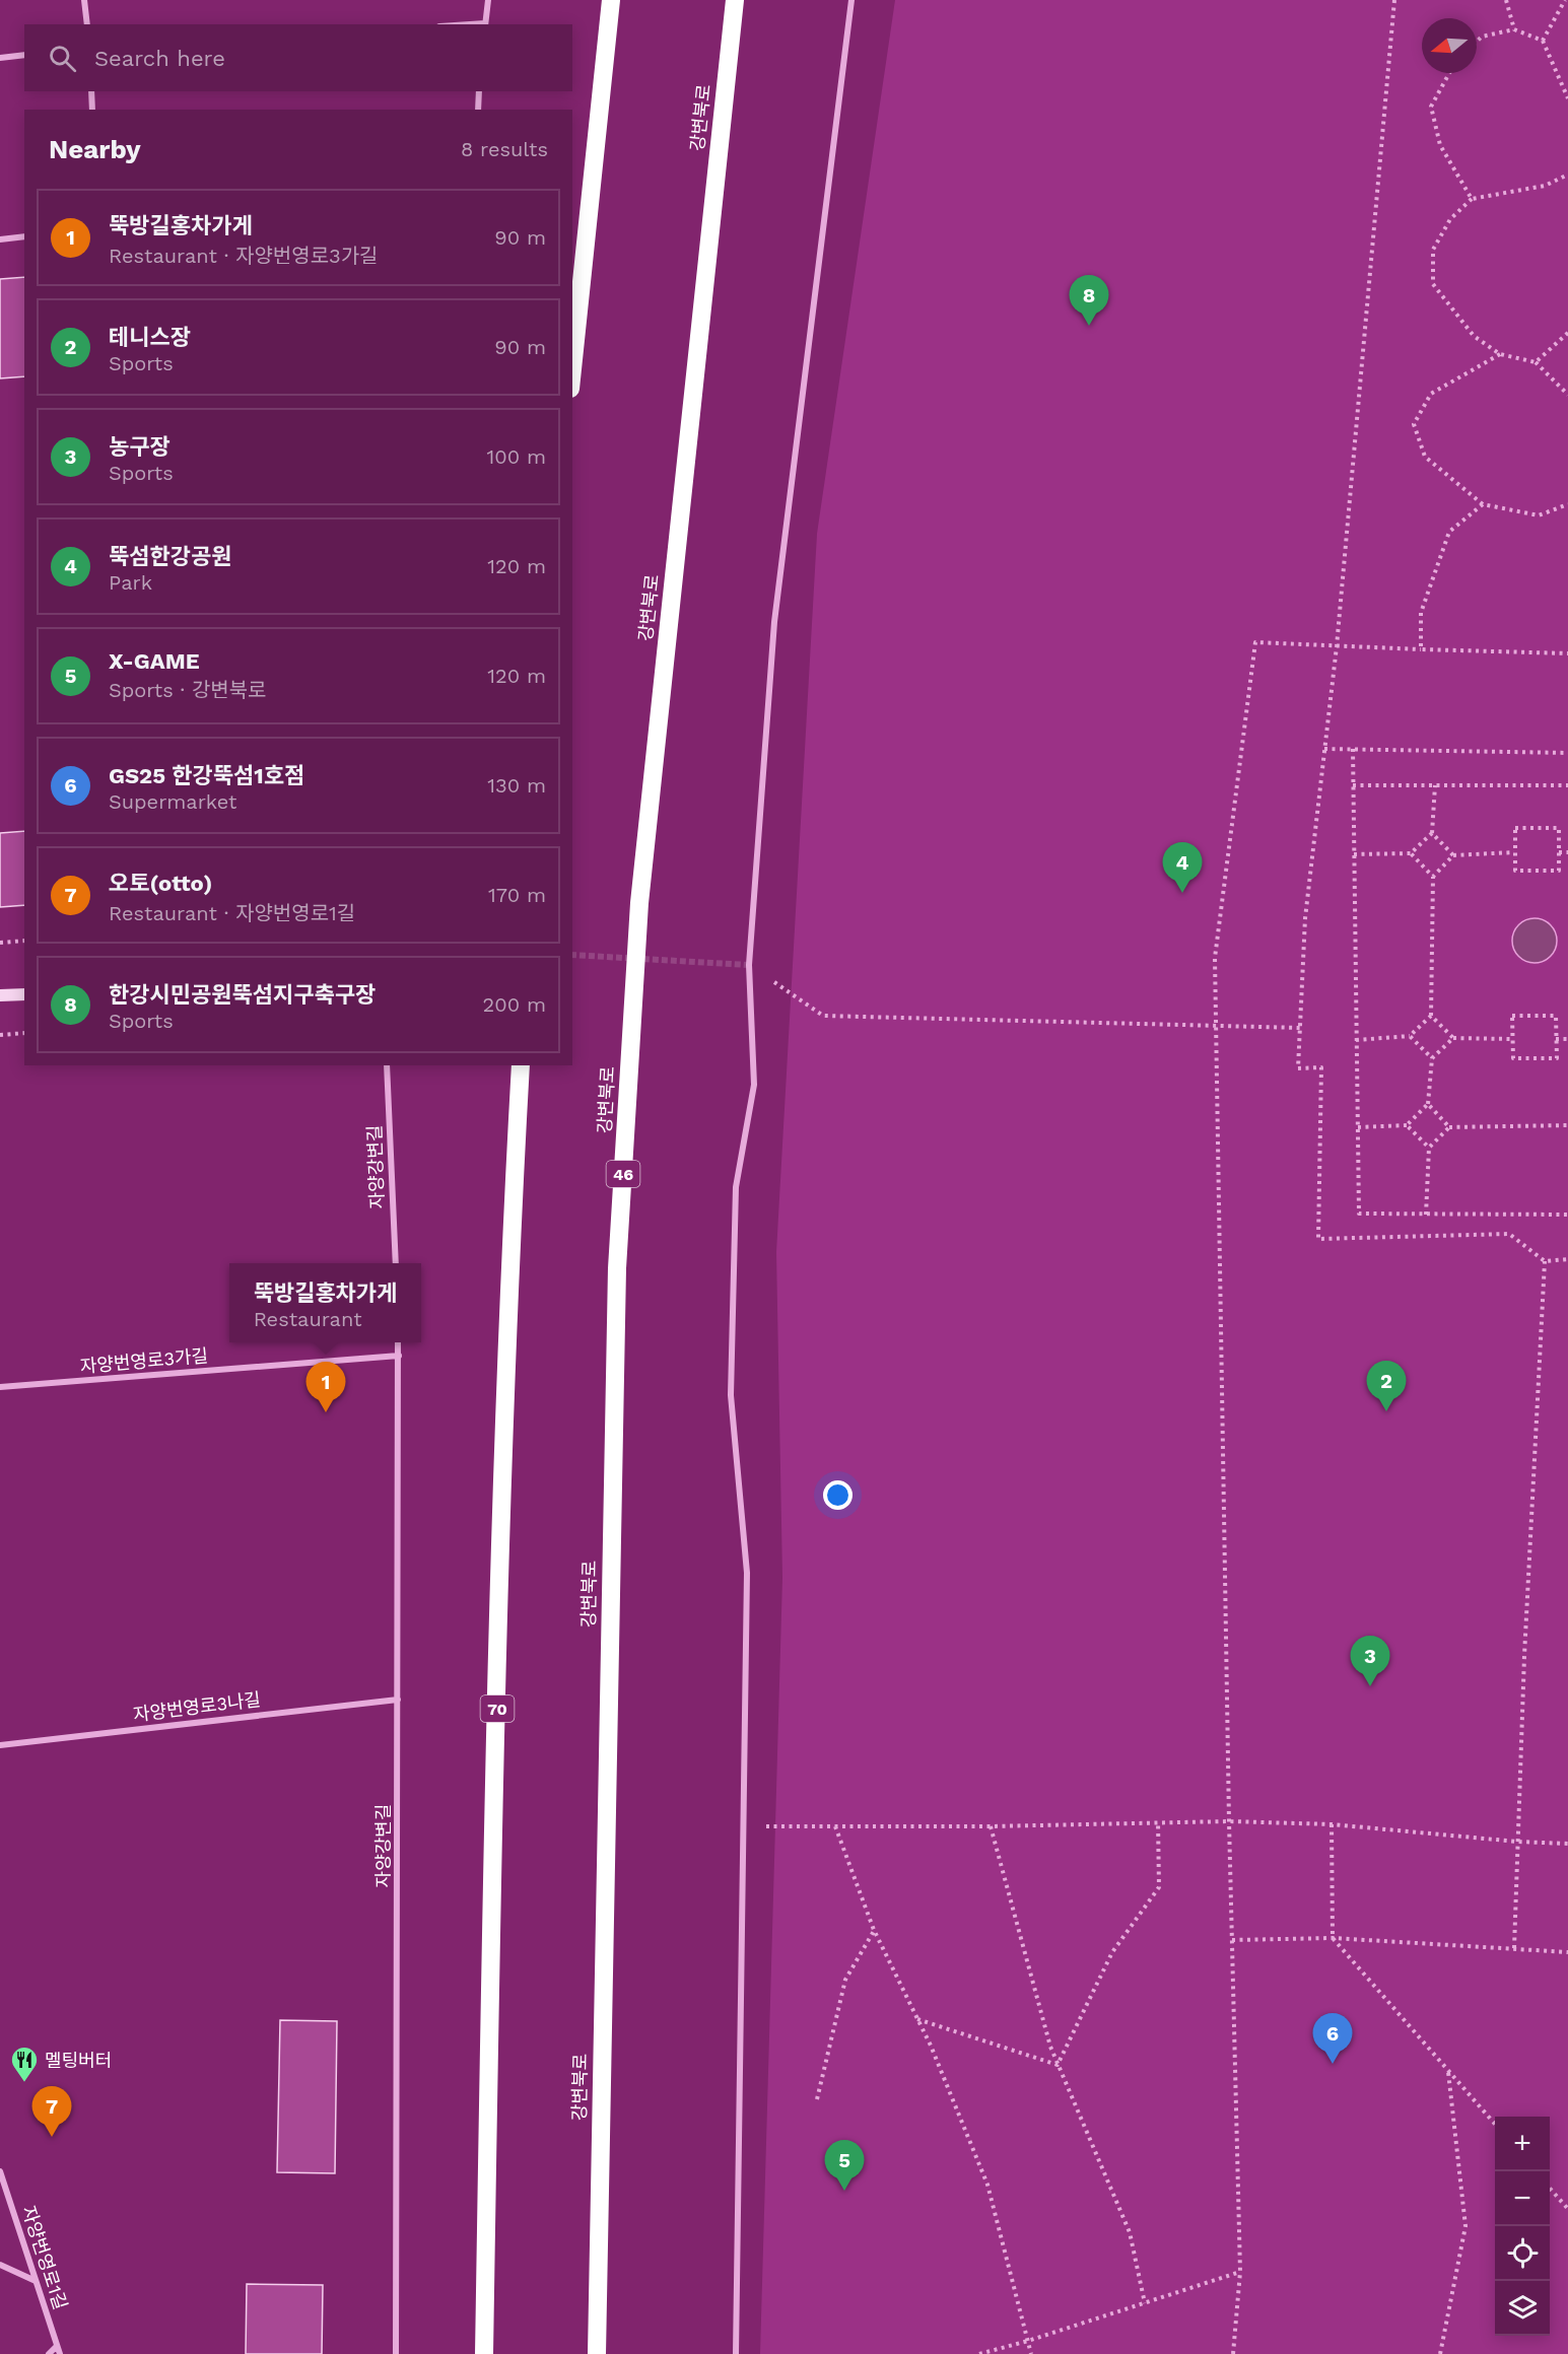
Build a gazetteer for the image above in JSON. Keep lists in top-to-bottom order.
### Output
{
  "streets": {
    "highway": ["강변북로", "46", "70"],
    "street": [
      "자양강변길",
      "자양번영로3가길",
      "자양번영로3나길",
      "자양번영로1길"
    ]
  },
  "crossings": [
    ["자양강변길", "자양번영로3가길"],
    ["자양강변길", "자양번영로3나길"]
  ],
  "places": {
    "restaurant": ["멜팅버터"]
  },
  "north": "left",
  "page": {
    "search": "Search here",
    "heading": ["Nearby", "8 results"],
    "list": [
      {
        "mark": "1",
        "name": "뚝방길홍차가게",
        "note": "Restaurant · 자양번영로3가길",
        "value": "90 m"
      },
      {
        "mark": "2",
        "name": "테니스장",
        "note": "Sports",
        "value": "90 m"
      },
      {
        "mark": "3",
        "name": "농구장",
        "note": "Sports",
        "value": "100 m"
      },
      {
        "mark": "4",
        "name": "뚝섬한강공원",
        "note": "Park",
        "value": "120 m"
      },
      {
        "mark": "5",
        "name": "X-GAME",
        "note": "Sports · 강변북로",
        "value": "120 m"
      },
      {
        "mark": "6",
        "name": "GS25 한강뚝섬1호점",
        "note": "Supermarket",
        "value": "130 m"
      },
      {
        "mark": "7",
        "name": "오토(otto)",
        "note": "Restaurant · 자양번영로1길",
        "value": "170 m"
      },
      {
        "mark": "8",
        "name": "한강시민공원뚝섬지구축구장",
        "note": "Sports",
        "value": "200 m"
      }
    ],
    "pins": [
      "8",
      "4",
      "2",
      "1",
      "3",
      "6",
      "7",
      "5"
    ],
    "popup": ["뚝방길홍차가게", "Restaurant"],
    "map_buttons": ["+", "−"]
  }
}
